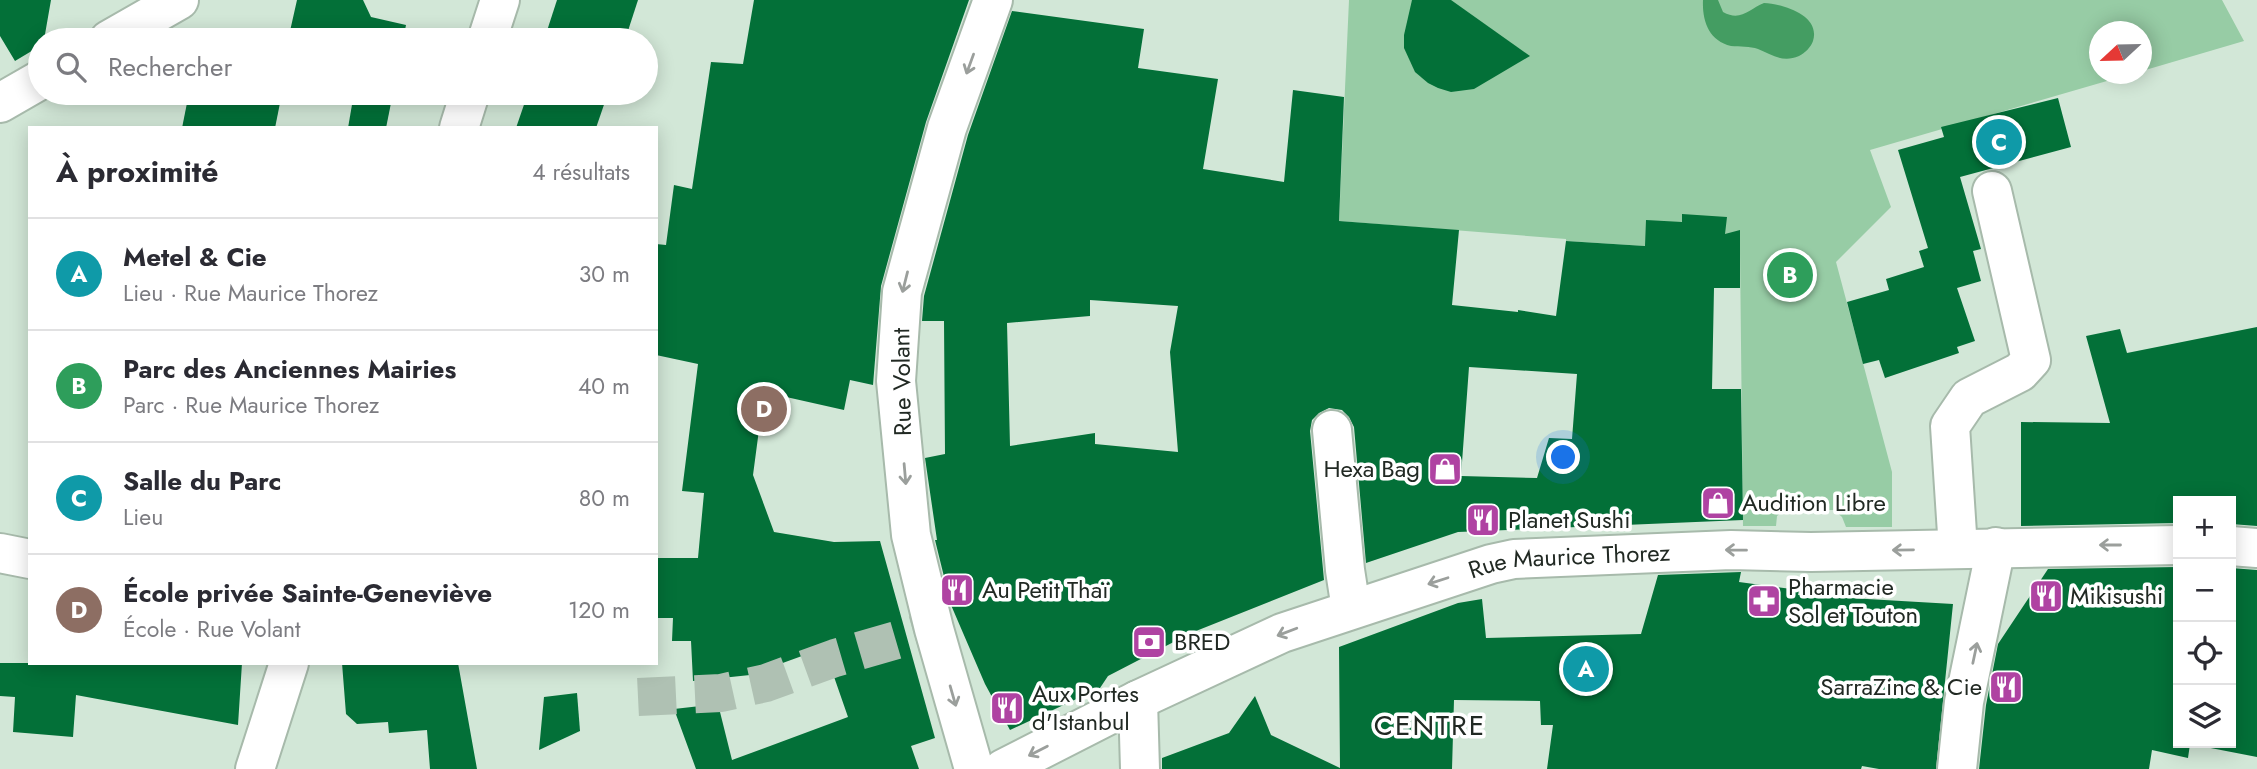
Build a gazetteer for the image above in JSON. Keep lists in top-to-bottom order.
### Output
{
  "streets": {
    "street": ["Rue Volant", "Rue Maurice Thorez"]
  },
  "one_way": ["Rue Volant", "Rue Maurice Thorez"],
  "districts": ["CENTRE"],
  "places": {
    "shop": ["Hexa Bag", "Audition Libre"],
    "restaurant": [
      "Planet Sushi",
      "Au Petit Thaï",
      "Mikisushi",
      "SarraZinc & Cie",
      "Aux Portes d'Istanbul"
    ],
    "pharmacy": ["Pharmacie Sol et Touton"],
    "bank": ["BRED"]
  },
  "north": "left",
  "page": {
    "search": "Rechercher",
    "pins": [
      "C",
      "B",
      "D",
      "A"
    ],
    "heading": ["À proximité", "4 résultats"],
    "list": [
      {
        "mark": "A",
        "name": "Metel & Cie",
        "note": "Lieu · Rue Maurice Thorez",
        "value": "30 m"
      },
      {
        "mark": "B",
        "name": "Parc des Anciennes Mairies",
        "note": "Parc · Rue Maurice Thorez",
        "value": "40 m"
      },
      {
        "mark": "C",
        "name": "Salle du Parc",
        "note": "Lieu",
        "value": "80 m"
      },
      {
        "mark": "D",
        "name": "École privée Sainte-Geneviève",
        "note": "École · Rue Volant",
        "value": "120 m"
      }
    ],
    "map_buttons": ["+", "−"]
  }
}
